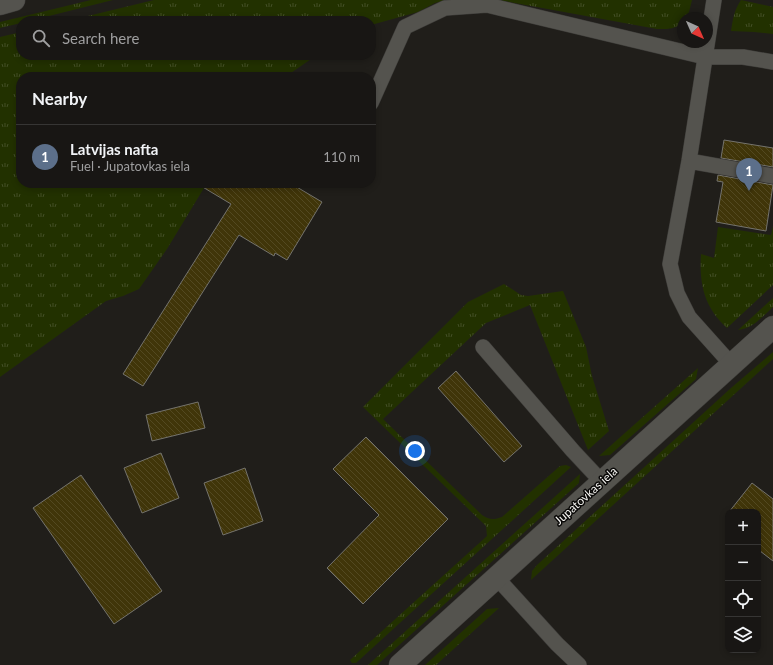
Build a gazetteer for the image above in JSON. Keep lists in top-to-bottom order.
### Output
{
  "streets": {
    "street": ["Jupatovkas iela"]
  },
  "north": "bottom right",
  "page": {
    "search": "Search here",
    "heading": "Nearby",
    "list": [
      {
        "mark": "1",
        "name": "Latvijas nafta",
        "note": "Fuel · Jupatovkas iela",
        "value": "110 m"
      }
    ],
    "pins": "1",
    "map_buttons": ["+", "−"]
  }
}
